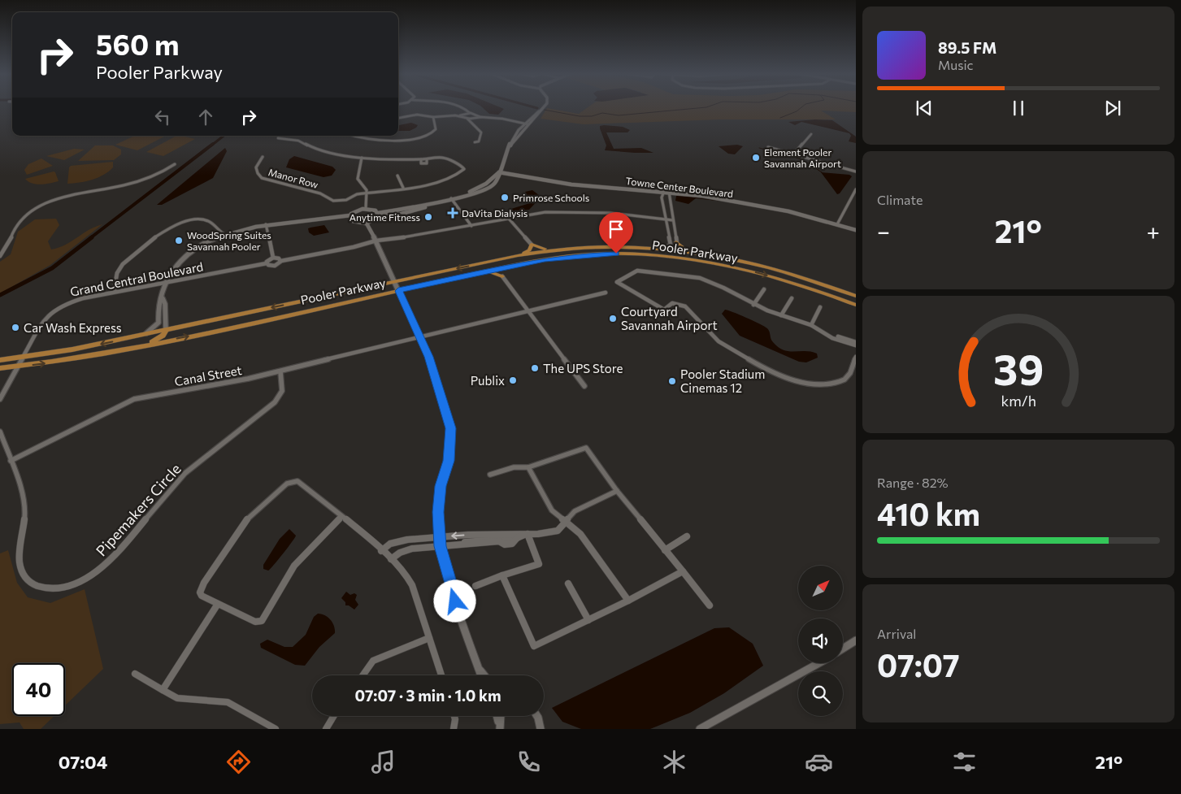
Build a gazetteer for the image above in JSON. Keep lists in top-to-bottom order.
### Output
{
  "streets": {
    "main road": ["Pooler Parkway"],
    "street": [
      "Manor Row",
      "Towne Center Boulevard",
      "Grand Central Boulevard",
      "Canal Street",
      "Pipemakers Circle"
    ]
  },
  "crossings": [
    ["Pooler Parkway", "Grand Central Boulevard"],
    ["Canal Street", "Pipemakers Circle"]
  ],
  "places": {
    "other": [
      "Element Pooler Savannah Airport",
      "Primrose Schools",
      "Anytime Fitness",
      "WoodSpring Suites Savannah Pooler",
      "Courtyard Savannah Airport",
      "Car Wash Express",
      "The UPS Store",
      "Publix",
      "Pooler Stadium Cinemas 12"
    ],
    "health": ["DaVita Dialysis"]
  },
  "north": "top right",
  "page": {
    "turn": ["560 m", "Pooler Parkway"],
    "song": ["89.5 FM", "Music"],
    "tile": [
      "Climate",
      ["Range · 82%", "410 km"],
      ["Arrival", "07:07"]
    ],
    "heat": ["−", "21°", "+"],
    "limit": "40",
    "trip": "07:07 · 3 min · 1.0 km",
    "tabs": ["07:04", "21°"],
    "gauge": ["39", "km/h"]
  }
}
